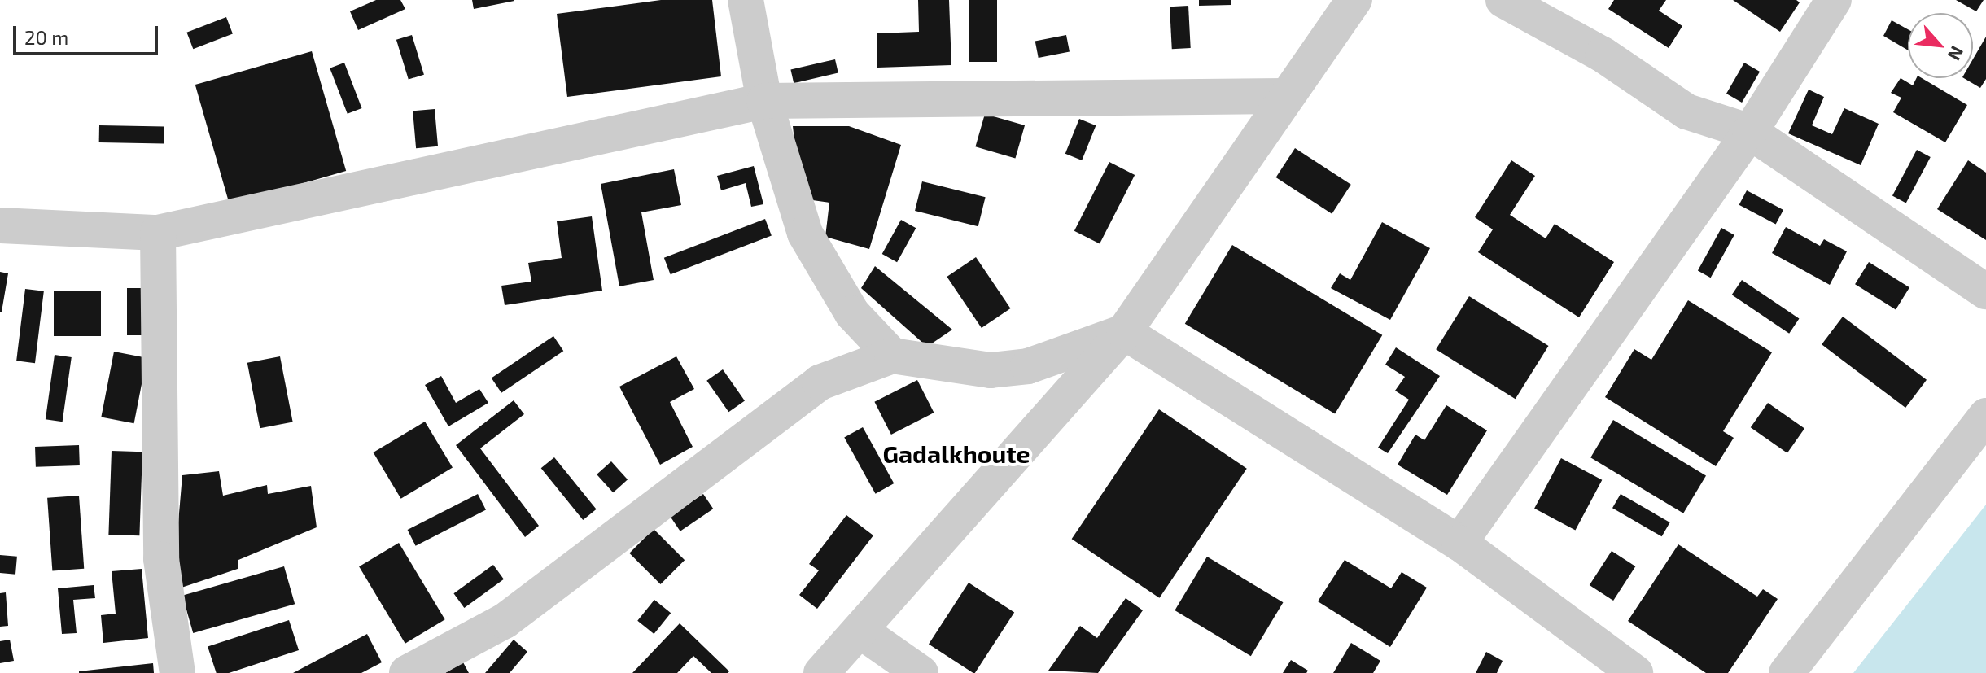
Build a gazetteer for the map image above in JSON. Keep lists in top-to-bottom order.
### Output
{
  "districts": ["Gadalkhoute"],
  "scale_bar": "20 m",
  "north": "bottom right"
}
